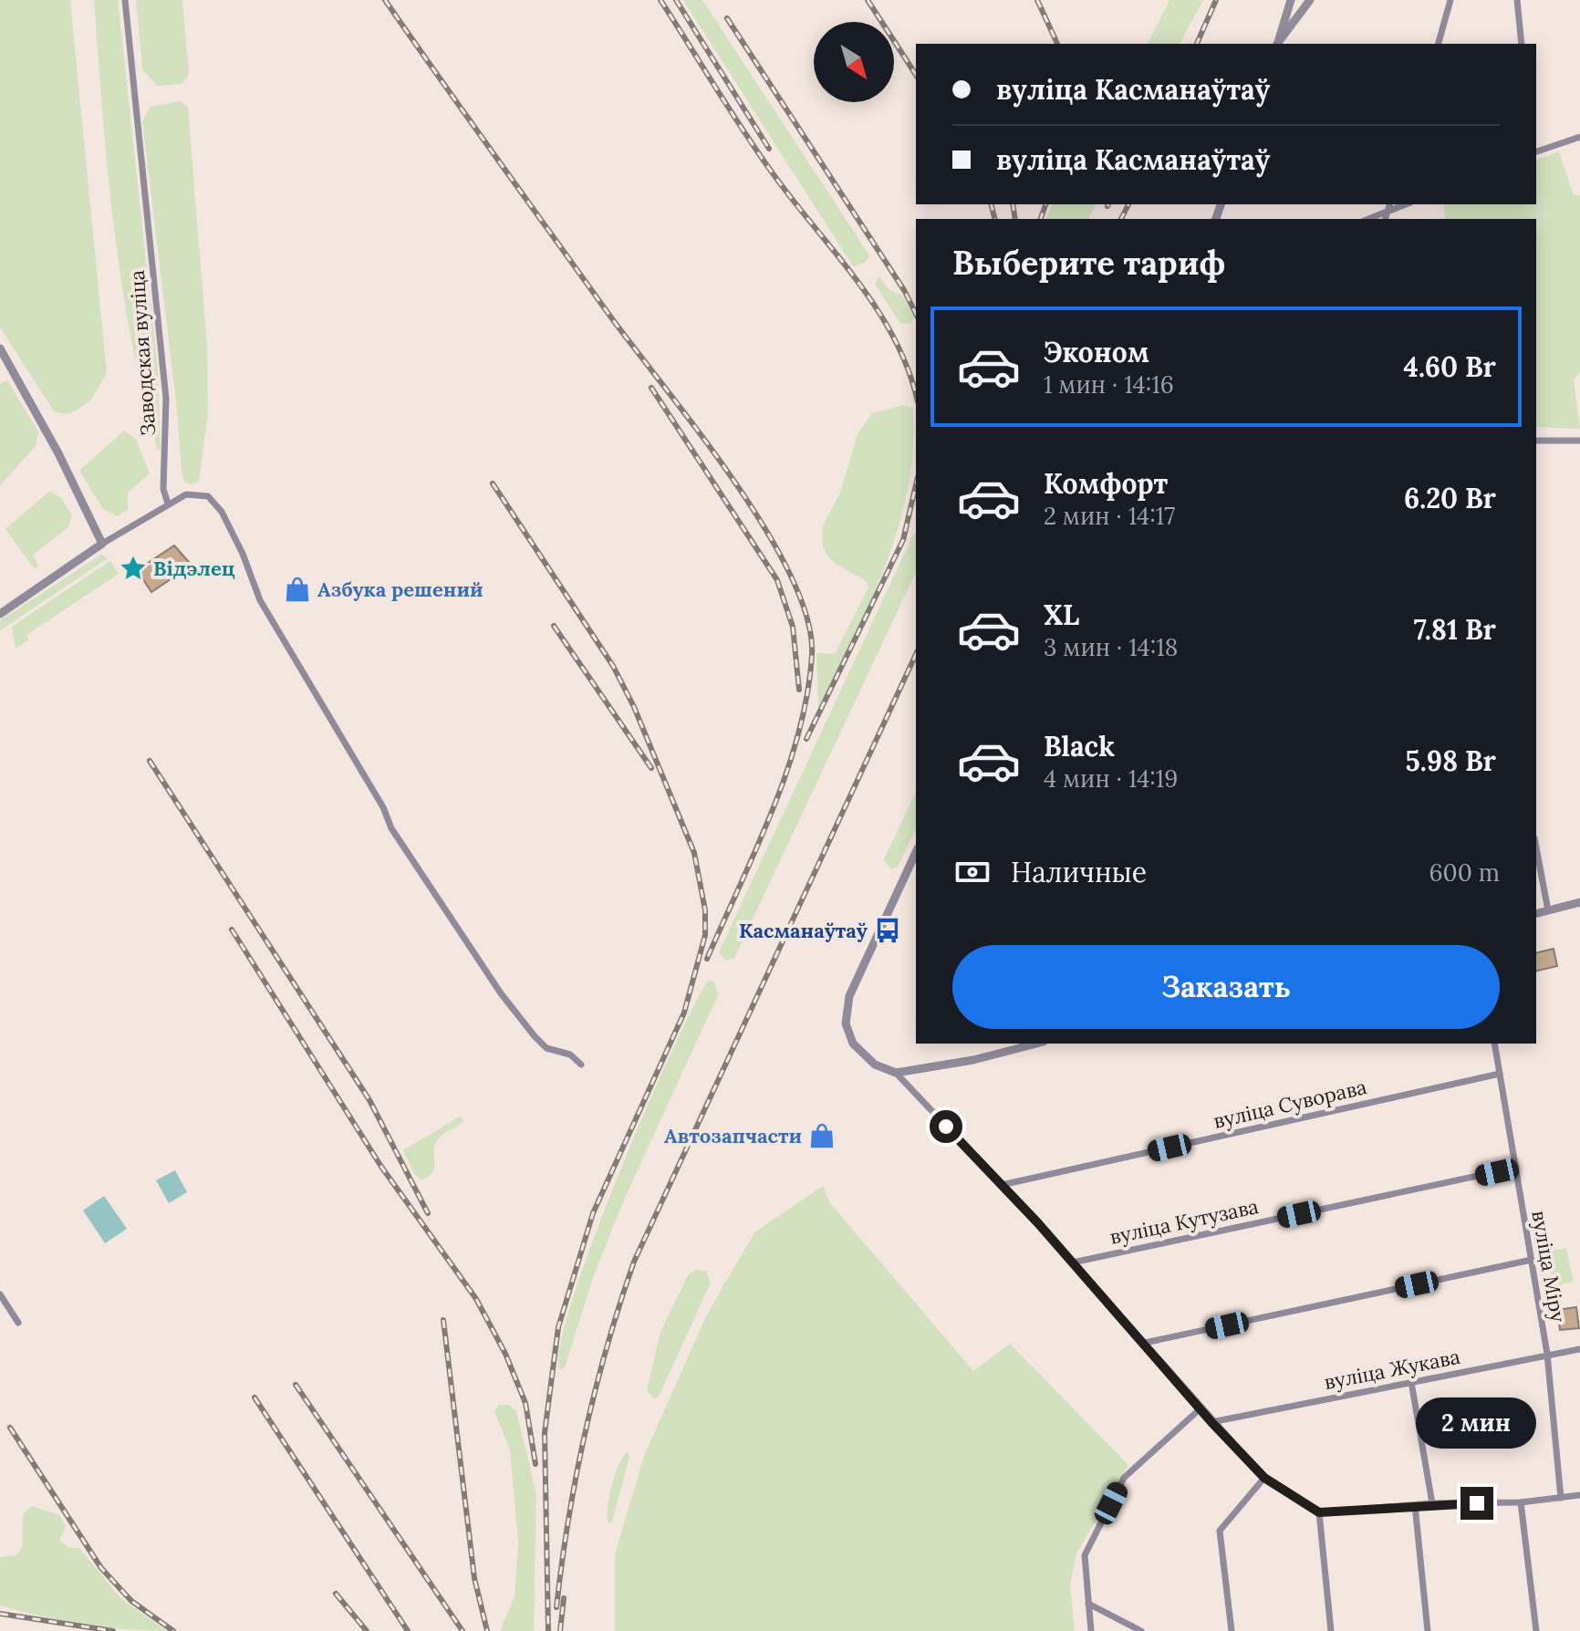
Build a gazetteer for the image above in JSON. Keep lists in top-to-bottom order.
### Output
{
  "streets": {
    "street": [
      "Заводская вуліца",
      "вуліца Суворава",
      "вуліца Кутузава",
      "вуліца Міру",
      "вуліца Жукава"
    ]
  },
  "crossings": [
    ["вуліца Суворава", "вуліца Міру"],
    ["вуліца Кутузава", "вуліца Міру"],
    ["вуліца Міру", "вуліца Жукава"]
  ],
  "places": {
    "place": ["Відэлец"],
    "shop": ["Азбука решений", "Автозапчасти"],
    "bus stop": ["Касманаўтаў"]
  },
  "north": "bottom right",
  "page": {
    "banner": ["вуліца Касманаўтаў", "вуліца Касманаўтаў"],
    "heading": "Выберите тариф",
    "list": [
      {
        "name": "Эконом",
        "note": "1 мин · 14:16",
        "value": "4.60 Br"
      },
      {
        "name": "Комфорт",
        "note": "2 мин · 14:17",
        "value": "6.20 Br"
      },
      {
        "name": "XL",
        "note": "3 мин · 14:18",
        "value": "7.81 Br"
      },
      {
        "name": "Black",
        "note": "4 мин · 14:19",
        "value": "5.98 Br"
      }
    ],
    "pay": ["Наличные", "600 m"],
    "buttons": "Заказать",
    "bubble": "2 мин"
  }
}
